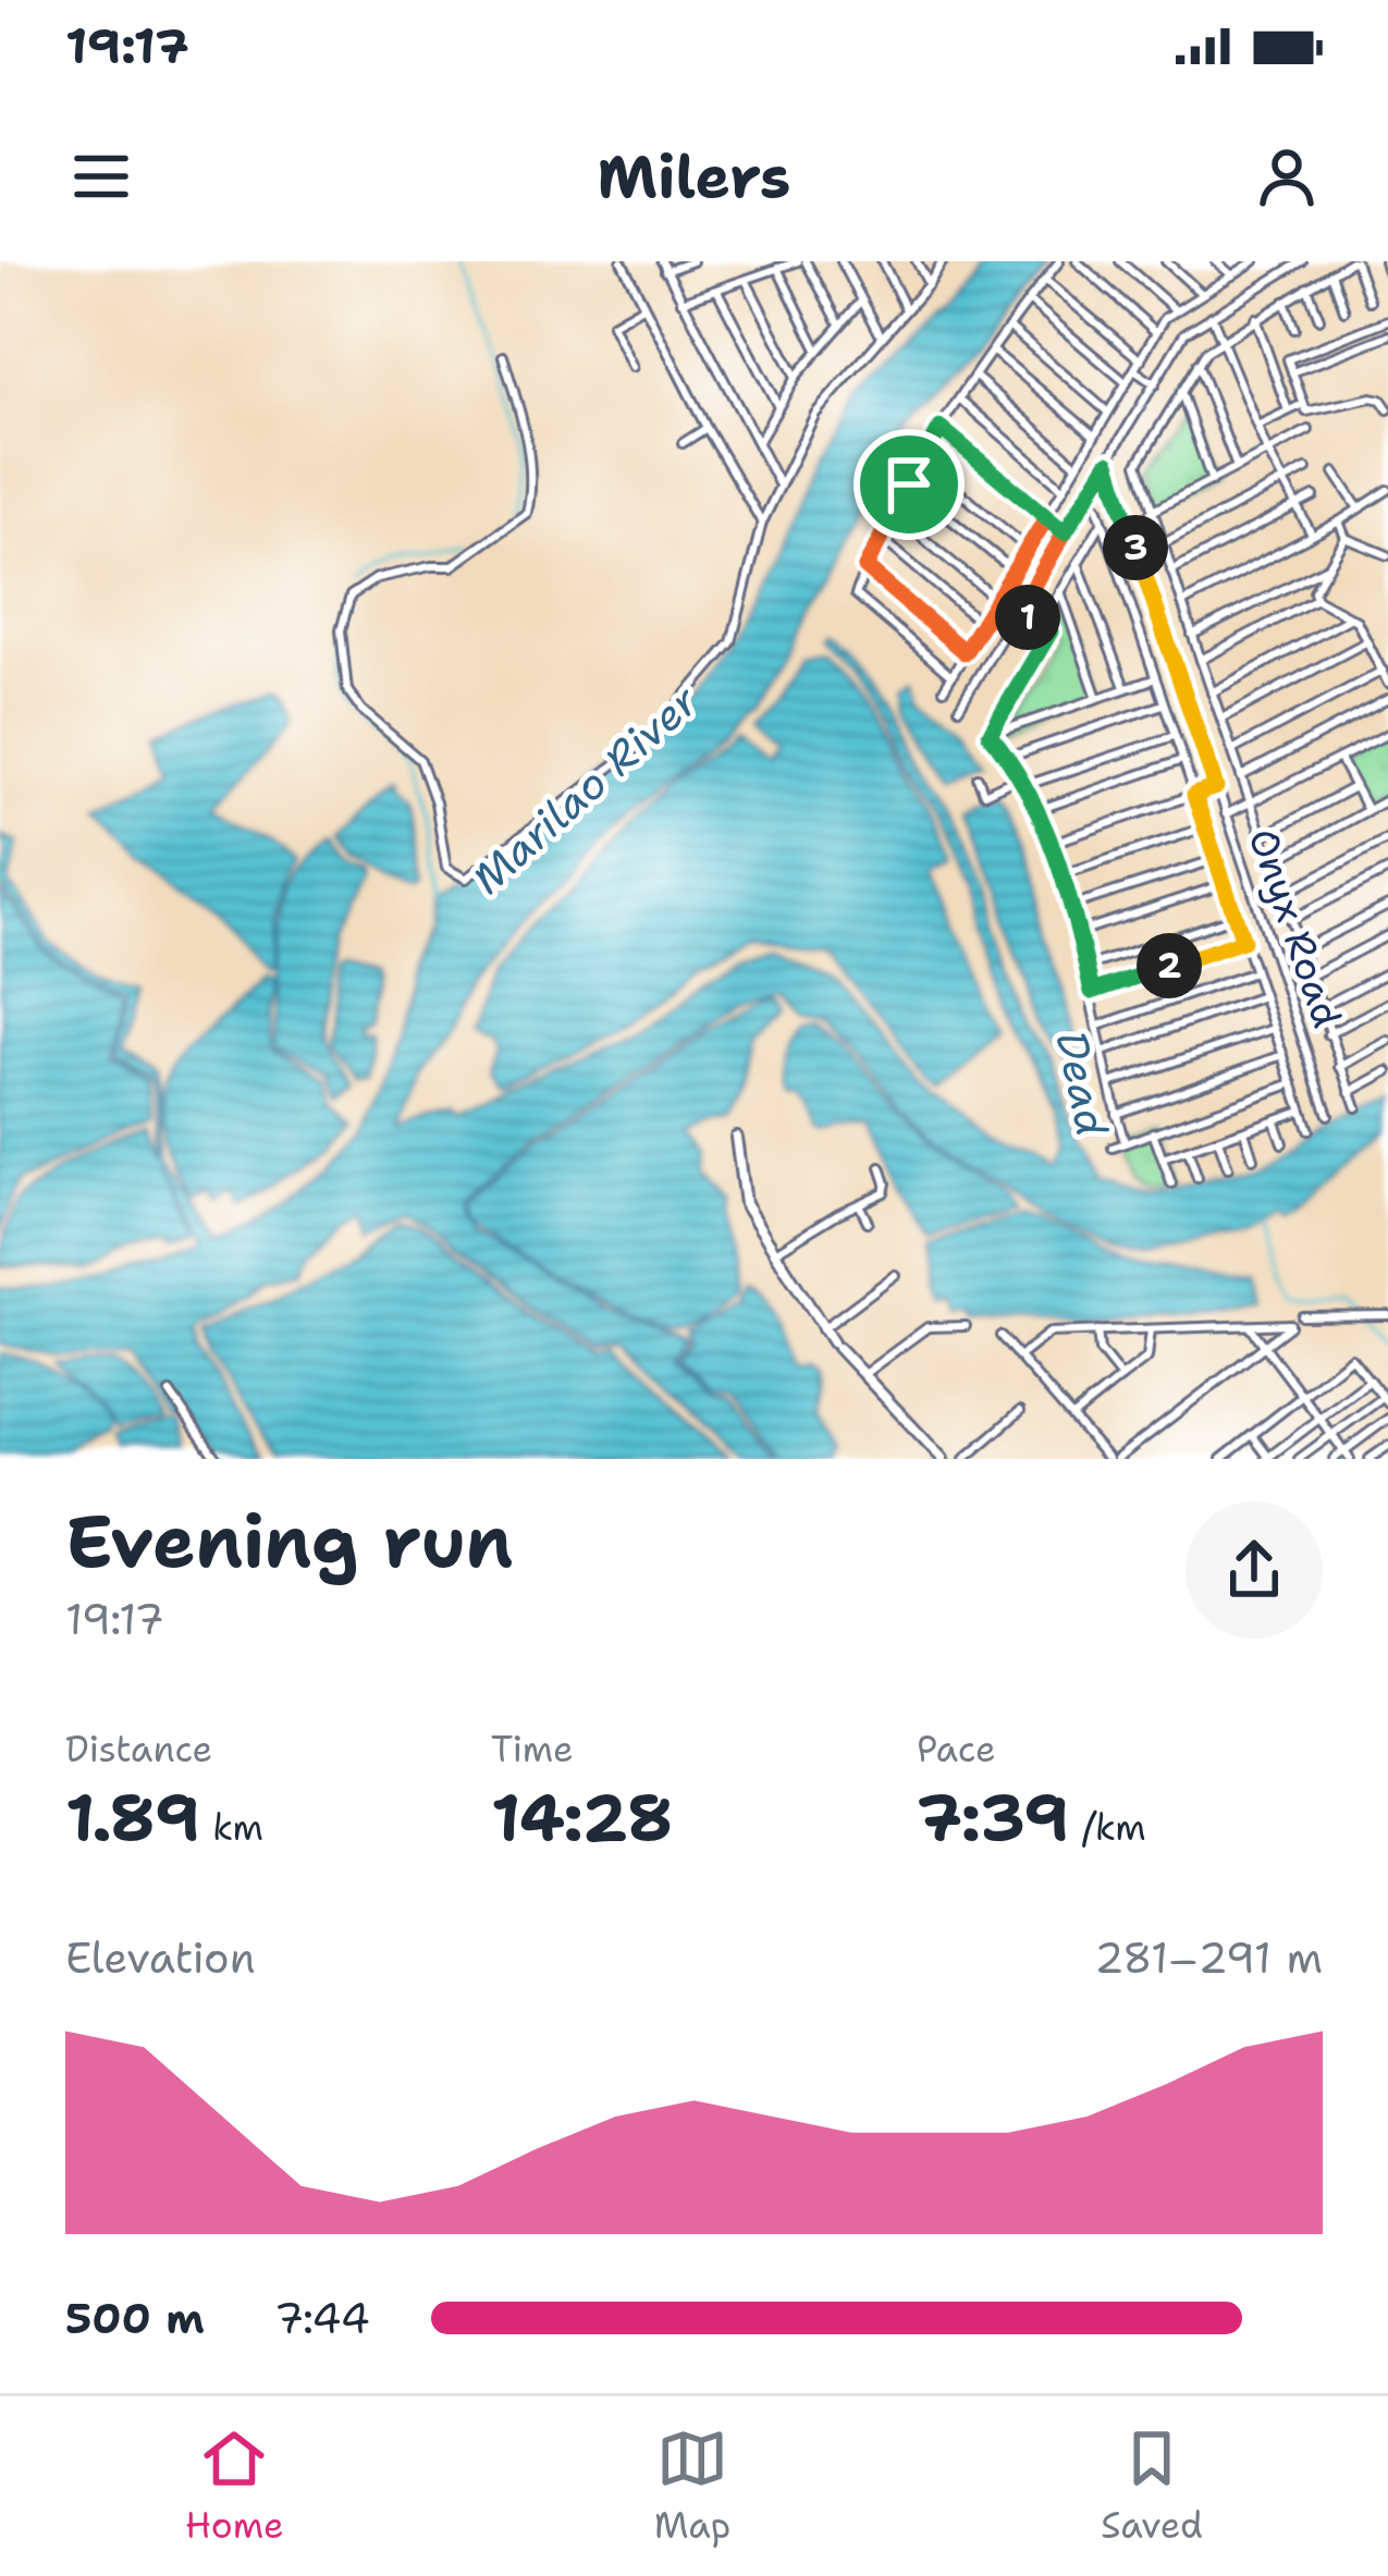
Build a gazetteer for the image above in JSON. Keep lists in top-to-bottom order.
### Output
{
  "streets": {
    "street": ["Onyx Road"]
  },
  "water": ["Marilao River", "Dead"],
  "page": {
    "status": "19:17",
    "header": "Milers",
    "pins": ["3", "1", "2"],
    "heading": ["Evening run", "19:17"],
    "stats": [
      ["Distance", "1.89 km"],
      ["Time", "14:28"],
      ["Pace", "7:39 /km"]
    ],
    "chart": ["Elevation", "281–291 m"],
    "list": [
      {
        "name": "500 m",
        "note": "7:44"
      }
    ],
    "tabs": ["Home", "Map", "Saved"]
  }
}
